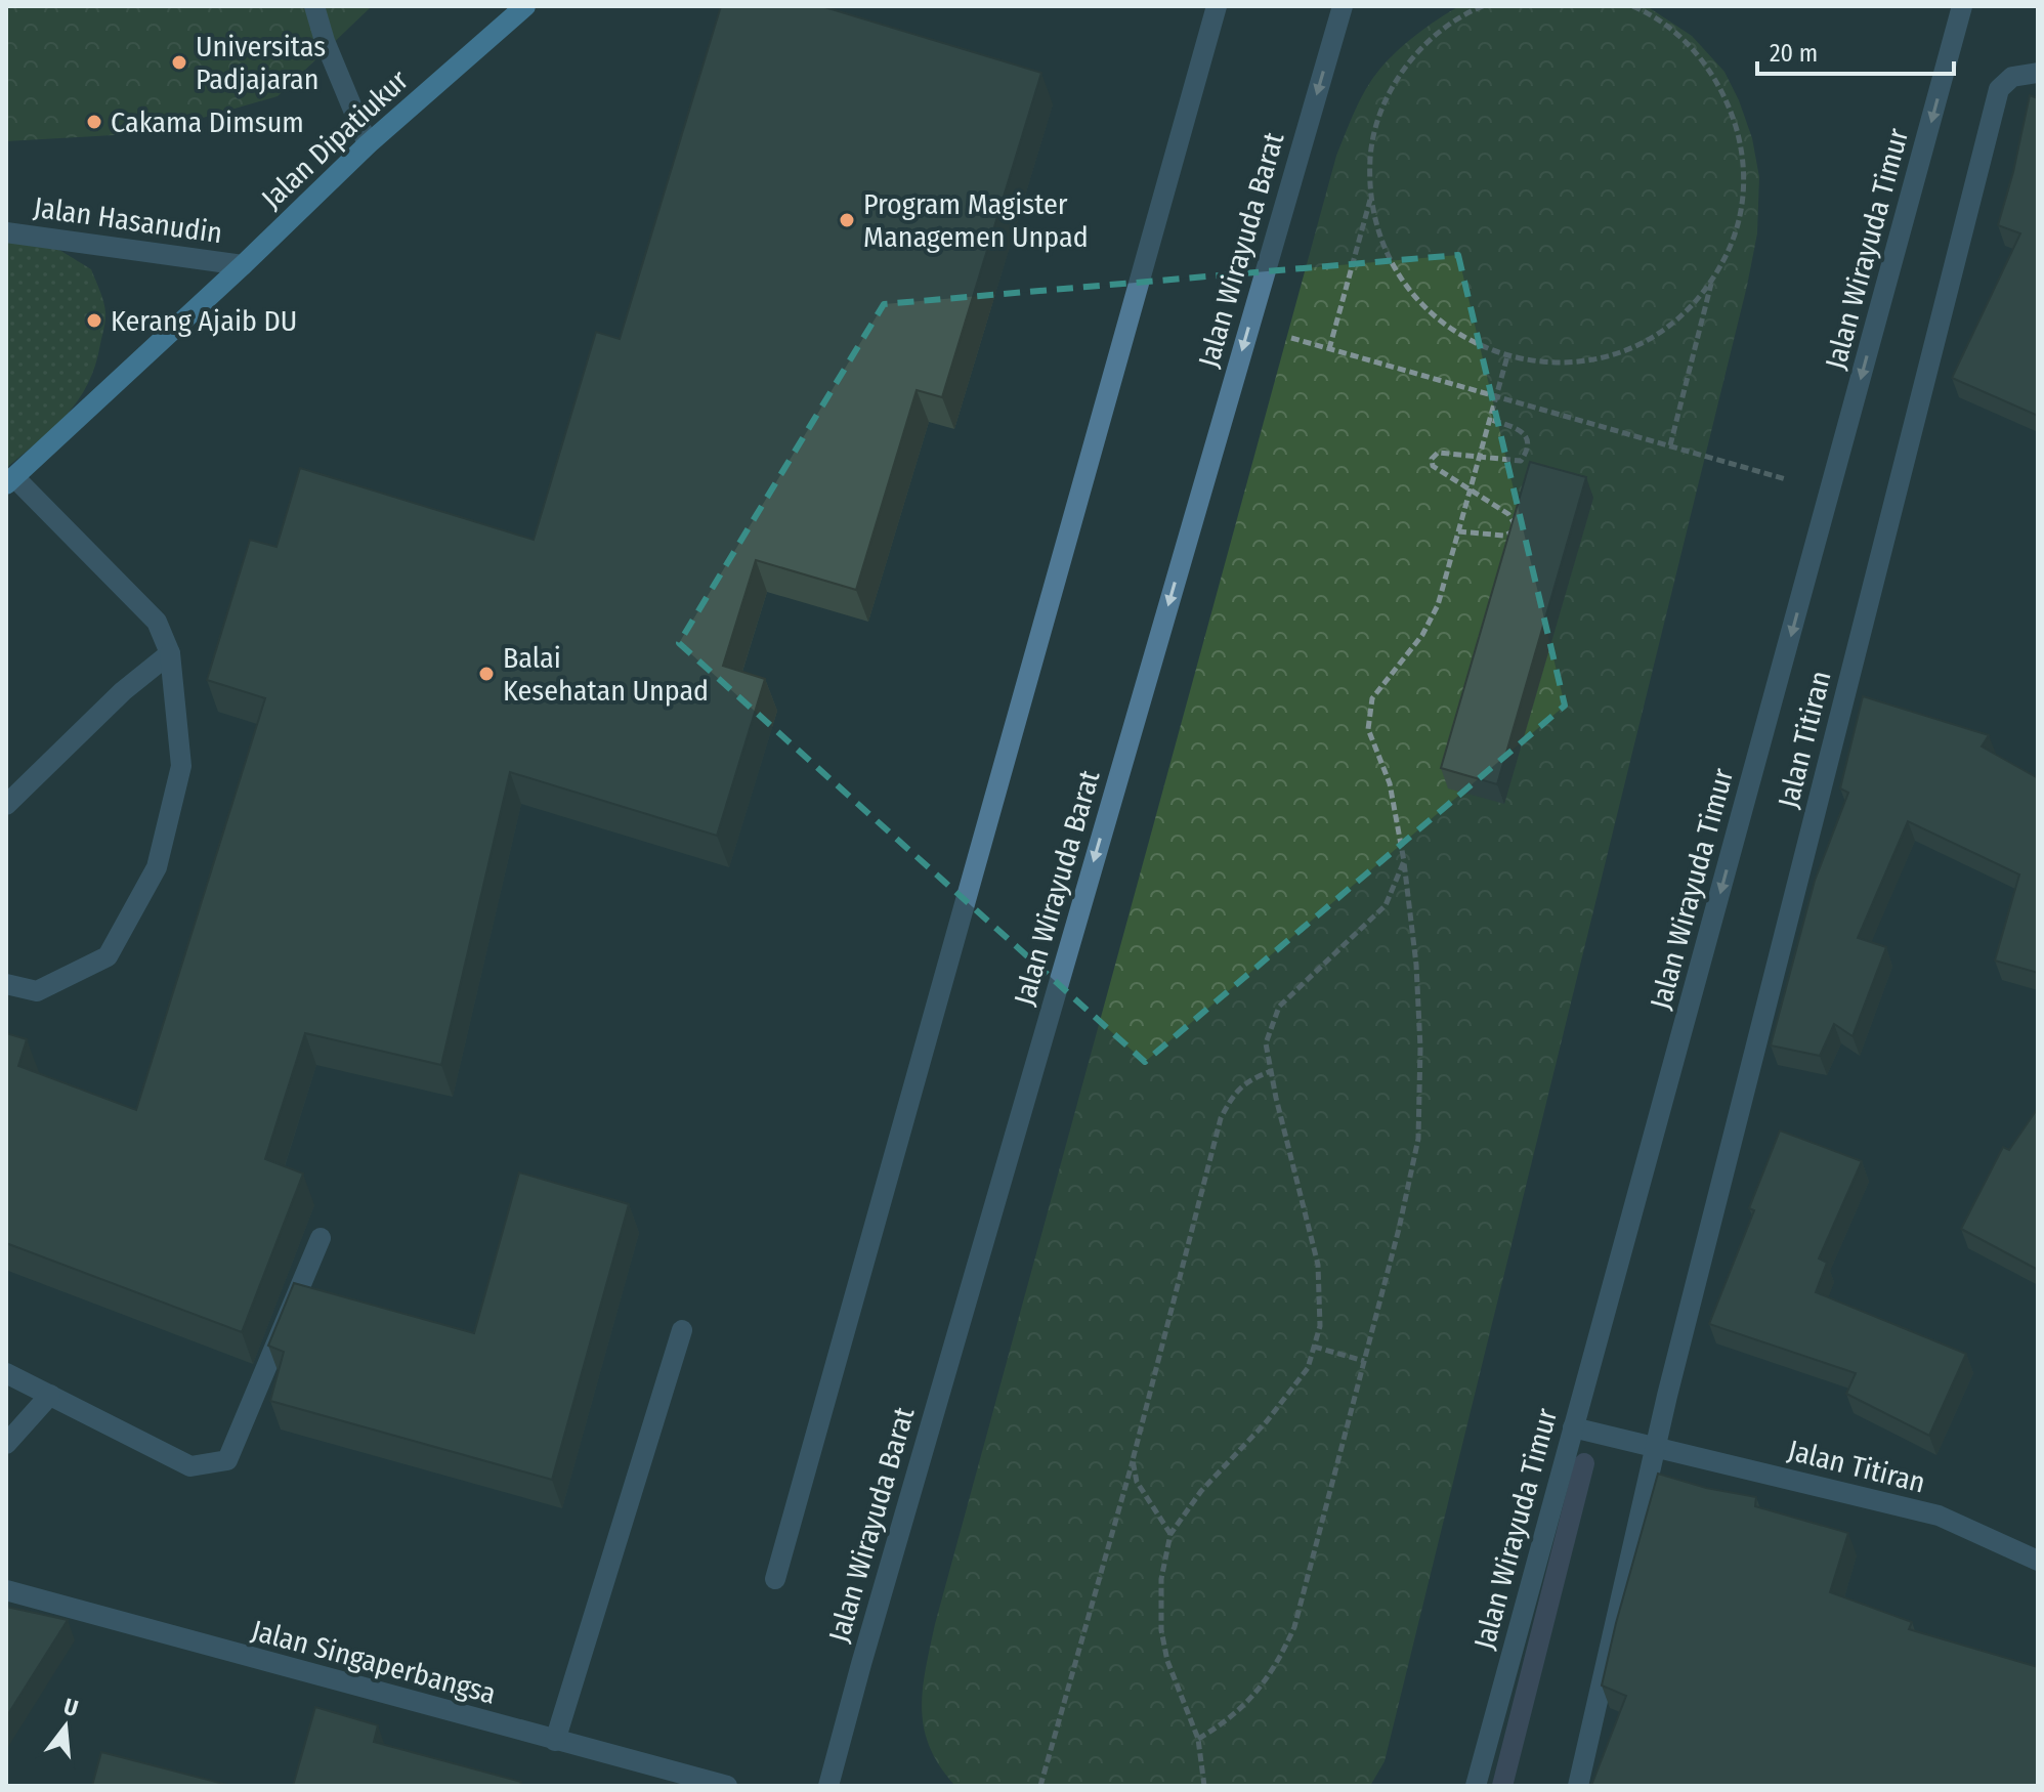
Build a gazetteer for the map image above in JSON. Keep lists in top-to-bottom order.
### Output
{
  "streets": {
    "main road": ["Jalan Dipatiukur"],
    "street": [
      "Jalan Hasanudin",
      "Jalan Wirayuda Timur",
      "Jalan Wirayuda Barat",
      "Jalan Titiran",
      "Jalan Singaperbangsa"
    ]
  },
  "crossings": [
    ["Jalan Dipatiukur", "Jalan Hasanudin"],
    ["Jalan Wirayuda Timur", "Jalan Titiran"]
  ],
  "one_way": ["Jalan Wirayuda Timur"],
  "places": [
    "Universitas Padjajaran",
    "Cakama Dimsum",
    "Program Magister Managemen Unpad",
    "Kerang Ajaib DU",
    "Balai Kesehatan Unpad"
  ],
  "scale_bar": "20 m",
  "north": "top"
}
